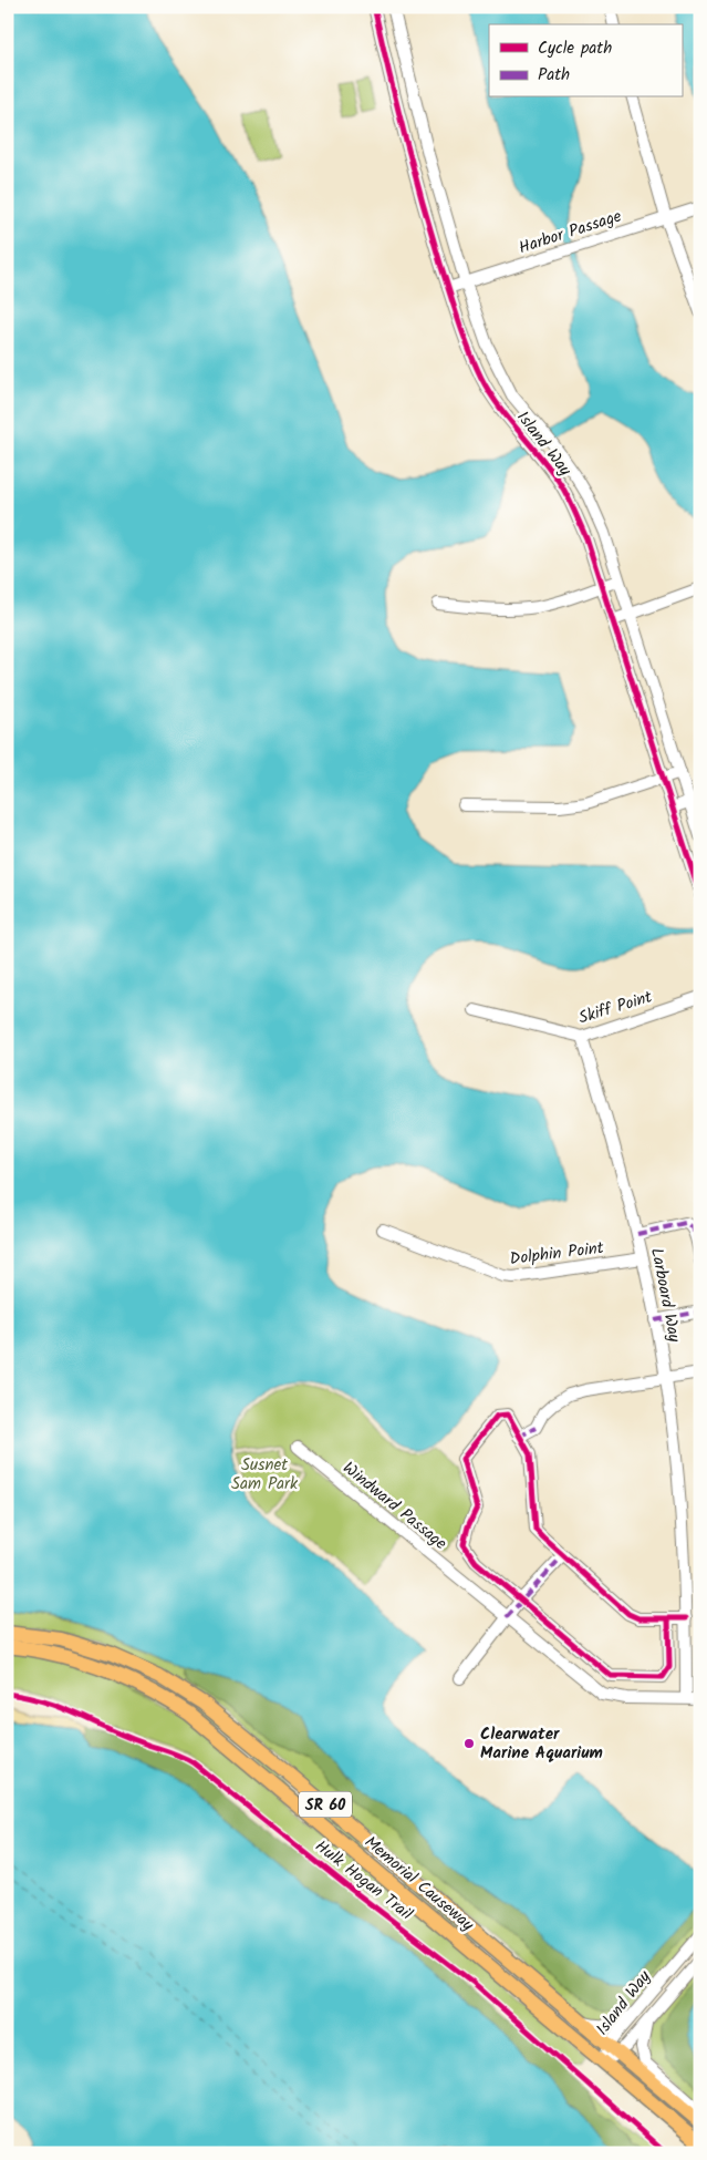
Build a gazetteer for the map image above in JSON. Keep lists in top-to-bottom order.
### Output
{
  "streets": {
    "main road": ["SR 60", "Memorial Causeway"],
    "street": [
      "Harbor Passage",
      "Island Way",
      "Skiff Point",
      "Dolphin Point",
      "Larboard Way",
      "Windward Passage"
    ],
    "cycle path": ["Hulk Hogan Trail"]
  },
  "crossings": [
    ["Harbor Passage", "Island Way"],
    ["Island Way", "Memorial Causeway"],
    ["Skiff Point", "Larboard Way"],
    ["Dolphin Point", "Larboard Way"],
    ["Larboard Way", "Windward Passage"]
  ],
  "parks": ["Susnet Sam Park"],
  "places": ["Clearwater Marine Aquarium"],
  "legend": ["Cycle path", "Path"]
}
